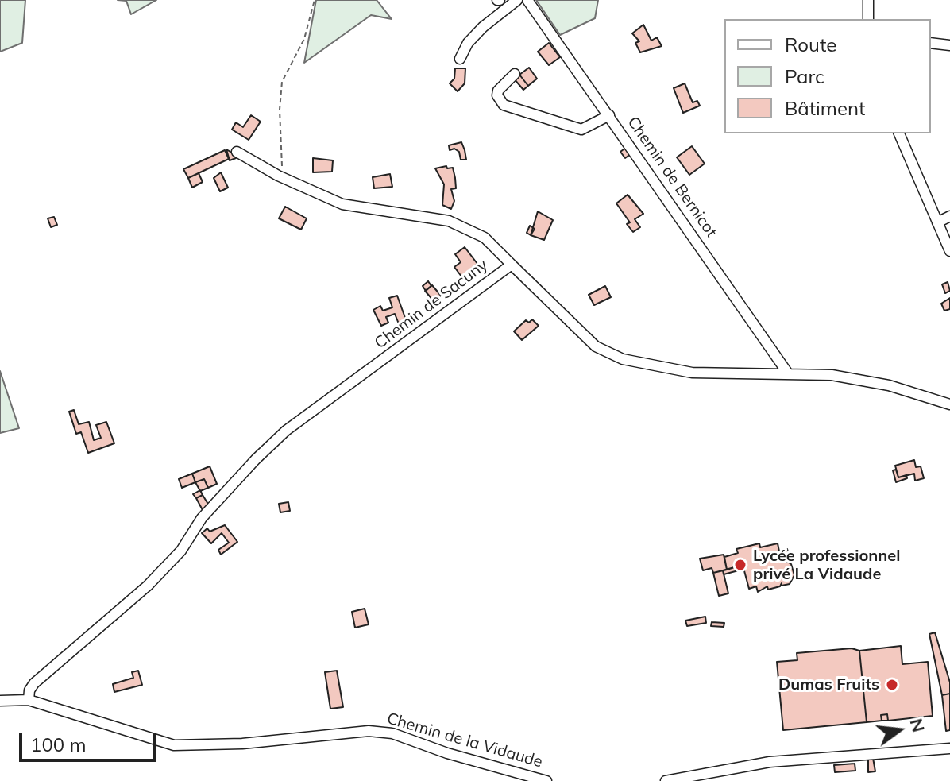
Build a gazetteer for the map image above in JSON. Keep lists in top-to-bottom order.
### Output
{
  "streets": {
    "street": ["Chemin de Bernicot", "Chemin de Sacuny", "Chemin de la Vidaude"]
  },
  "crossings": [
    ["Chemin de Bernicot", "Chemin de Sacuny"],
    ["Chemin de Sacuny", "Chemin de la Vidaude"]
  ],
  "places": ["Lycée professionnel privé La Vidaude", "Dumas Fruits"],
  "legend": ["Route", "Parc", "Bâtiment"],
  "scale_bar": "100 m",
  "north": "right"
}
